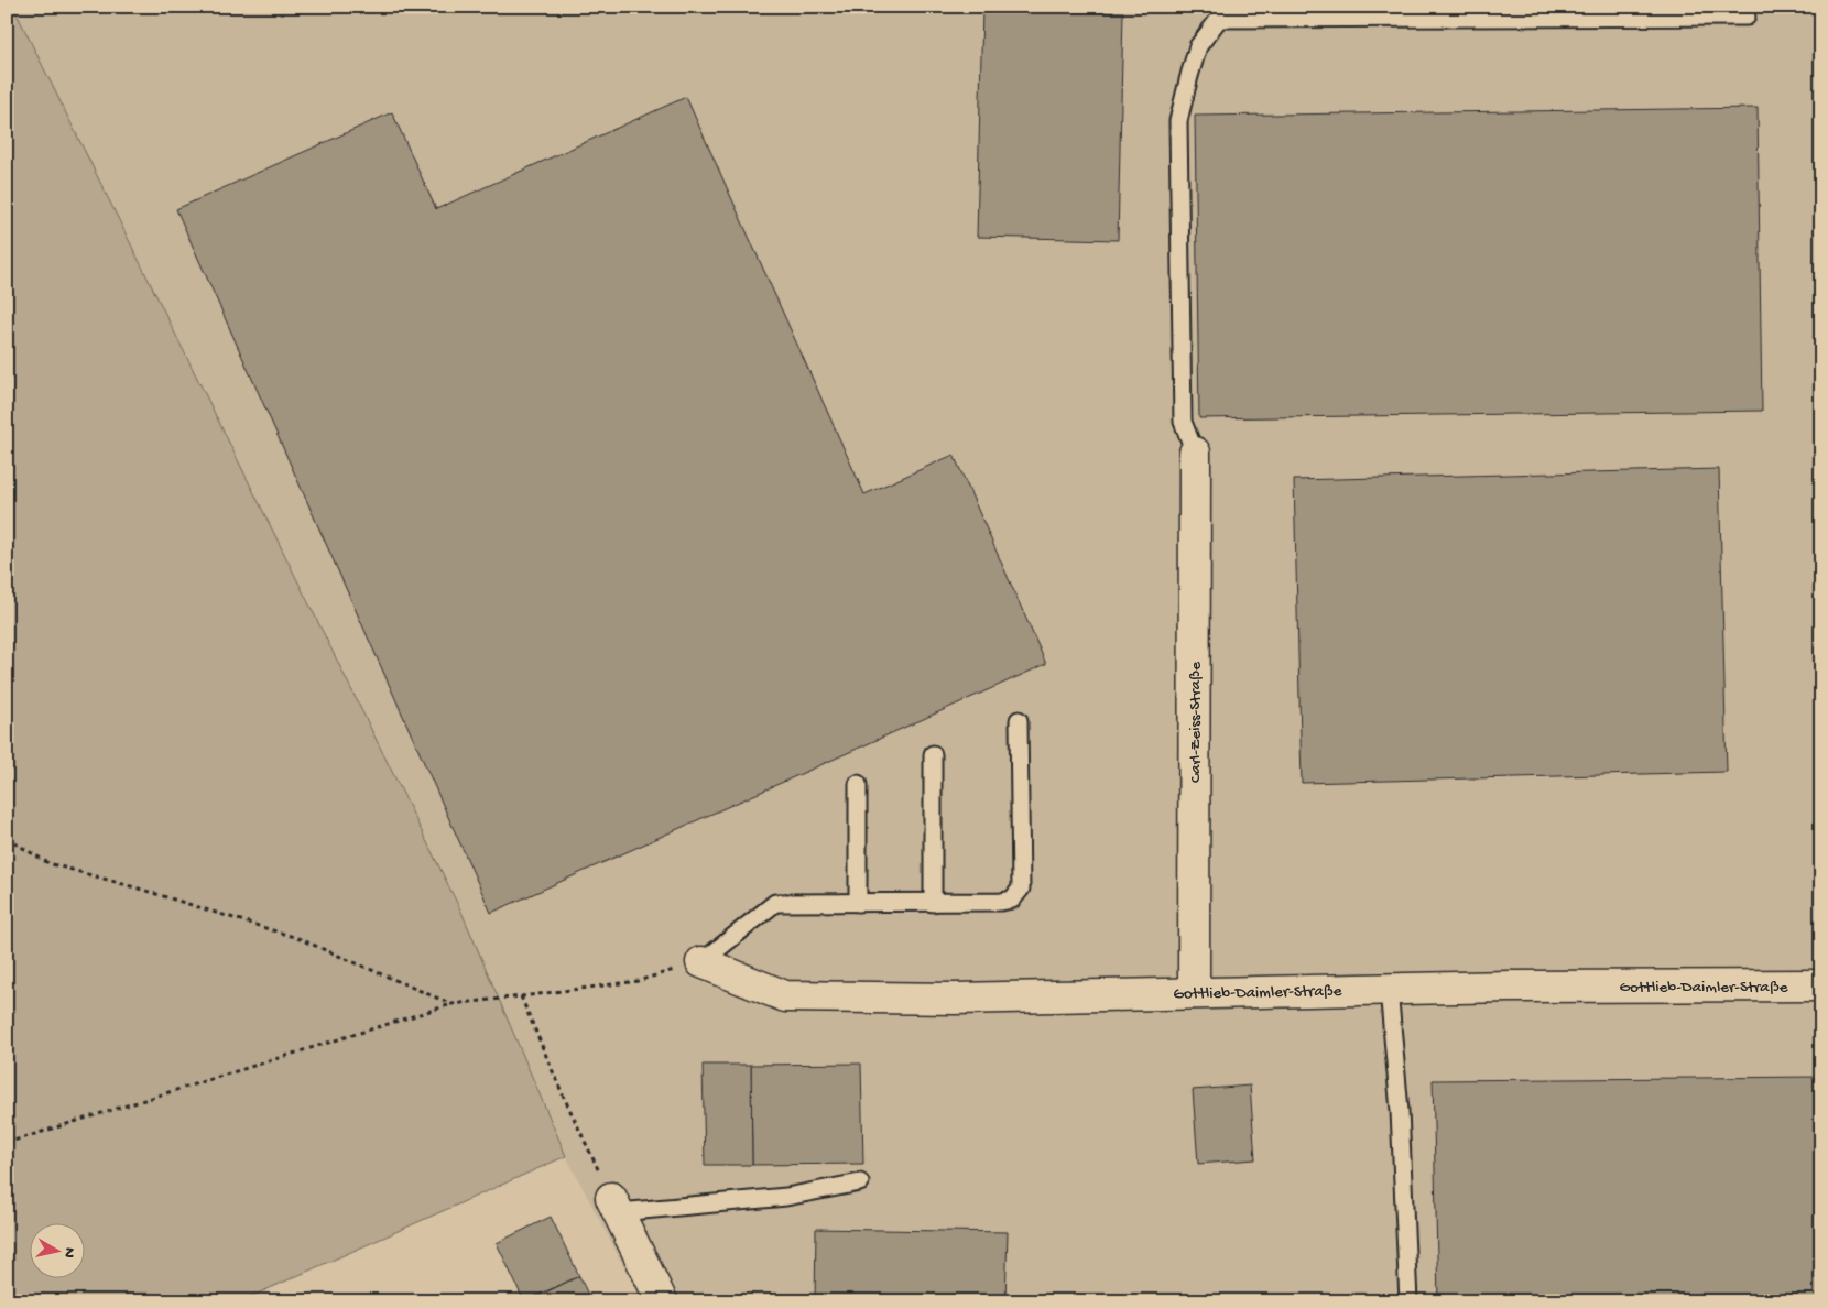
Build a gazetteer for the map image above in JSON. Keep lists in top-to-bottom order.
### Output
{
  "streets": {
    "street": ["Carl-Zeiss-Straße", "Gottlieb-Daimler-Straße"]
  },
  "crossings": [
    ["Carl-Zeiss-Straße", "Gottlieb-Daimler-Straße"]
  ],
  "north": "right"
}
